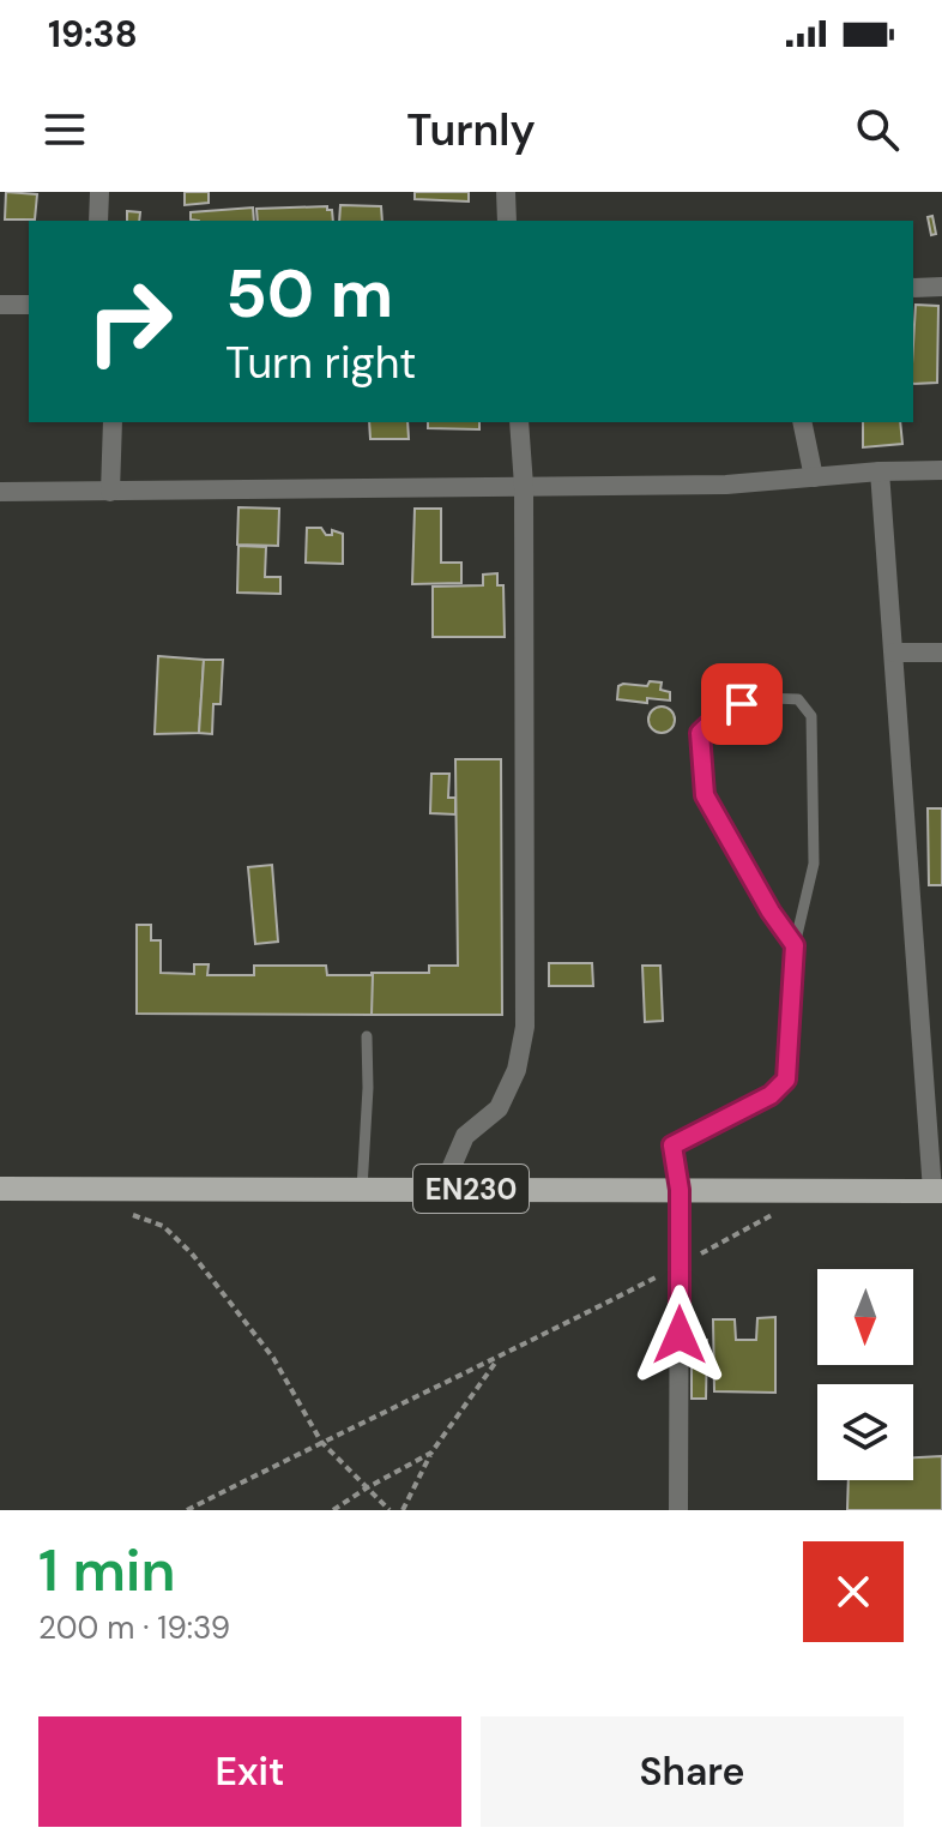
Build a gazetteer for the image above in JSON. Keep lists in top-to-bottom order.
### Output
{
  "streets": {
    "main road": ["EN230"]
  },
  "north": "bottom",
  "page": {
    "status": "19:38",
    "header": "Turnly",
    "turn": ["50 m", "Turn right"],
    "heading": ["1 min", "200 m · 19:39"],
    "buttons": ["Exit", "Share"]
  }
}
